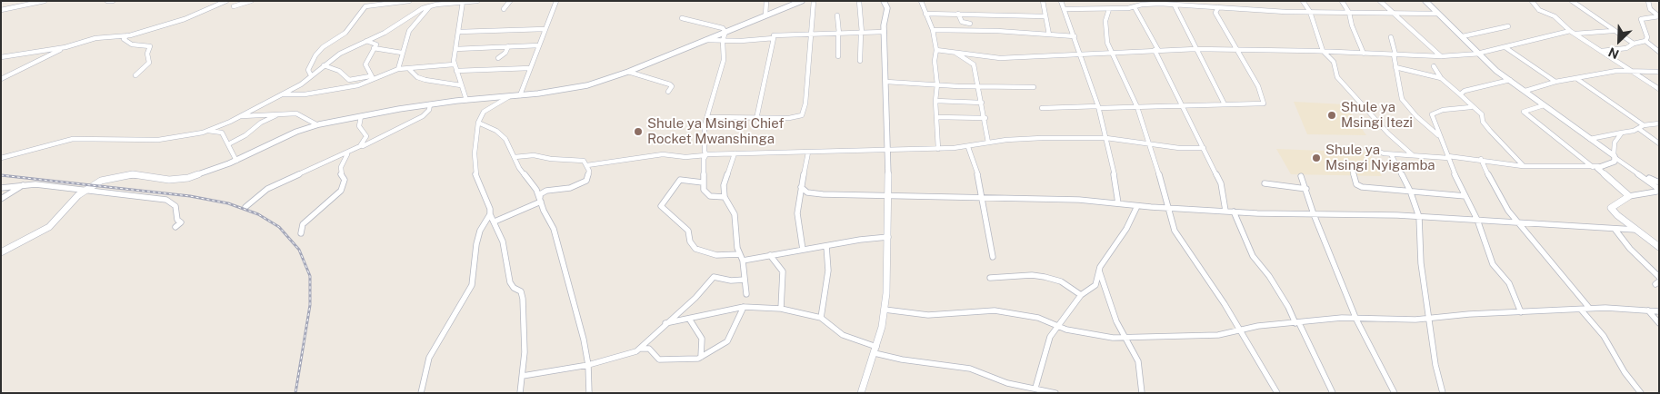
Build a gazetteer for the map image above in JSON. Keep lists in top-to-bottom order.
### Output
{
  "places": ["Shule ya Msingi Itezi", "Shule ya Msingi Chief Rocket Mwanshinga", "Shule ya Msingi Nyigamba"],
  "north": "bottom left"
}
